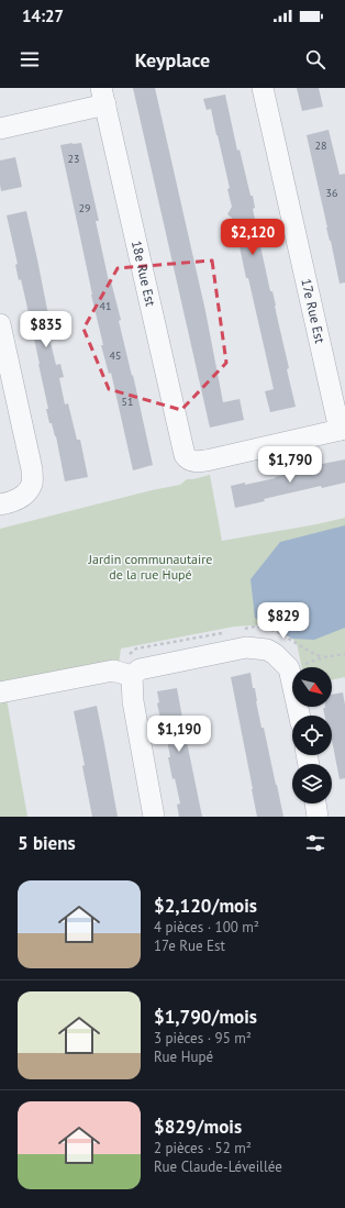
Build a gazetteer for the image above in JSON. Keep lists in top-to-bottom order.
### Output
{
  "streets": {
    "street": ["18e Rue Est", "17e Rue Est"]
  },
  "crossings": [
    ["18e Rue Est", "17e Rue Est"]
  ],
  "parks": ["Jardin communautaire de la rue Hupé"],
  "house_numbers": [
    "28",
    "23",
    "36",
    "29",
    "41",
    "45",
    "51"
  ],
  "north": "bottom right",
  "page": {
    "status": "14:27",
    "header": "Keyplace",
    "price": [
      "$2,120",
      "$835",
      "$1,790",
      "$829",
      "$1,190"
    ],
    "heading": "5 biens",
    "list": [
      {
        "name": "$2,120/mois",
        "note": "4 pièces · 100 m² · 17e Rue Est"
      },
      {
        "name": "$1,790/mois",
        "note": "3 pièces · 95 m² · Rue Hupé"
      },
      {
        "name": "$829/mois",
        "note": "2 pièces · 52 m² · Rue Claude-Léveillée"
      }
    ]
  }
}
